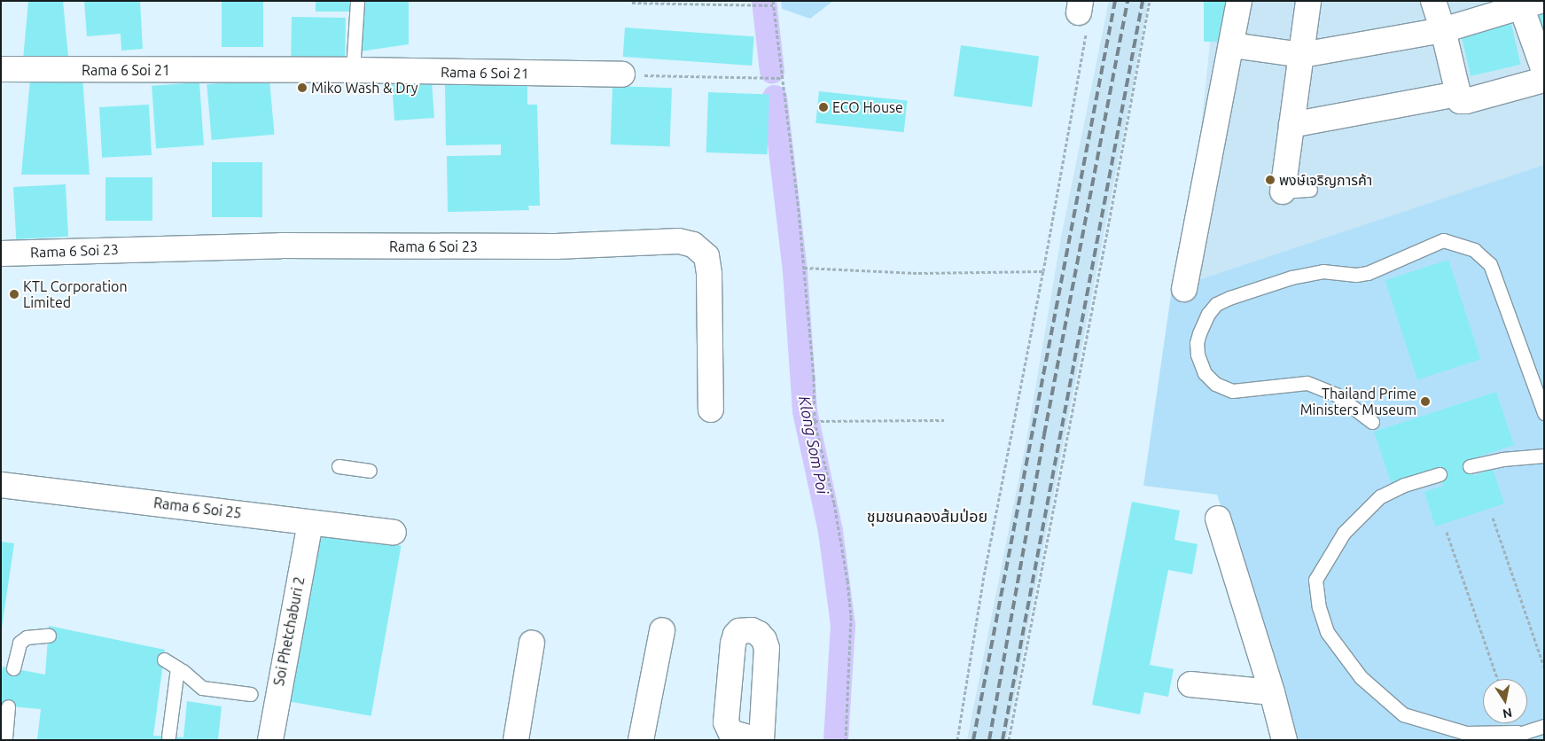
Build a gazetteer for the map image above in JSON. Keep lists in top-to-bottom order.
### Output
{
  "streets": {
    "street": [
      "Rama 6 Soi 21",
      "Rama 6 Soi 23",
      "Rama 6 Soi 25",
      "Soi Phetchaburi 2"
    ]
  },
  "crossings": [
    ["Rama 6 Soi 25", "Soi Phetchaburi 2"]
  ],
  "districts": ["ชุมชนคลองส้มป่อย"],
  "water": ["Klong Som Poi"],
  "places": [
    "Miko Wash & Dry",
    "ECO House",
    "พงษ์เจริญการค้า",
    "KTL Corporation Limited",
    "Thailand Prime Ministers Museum"
  ],
  "north": "bottom"
}
